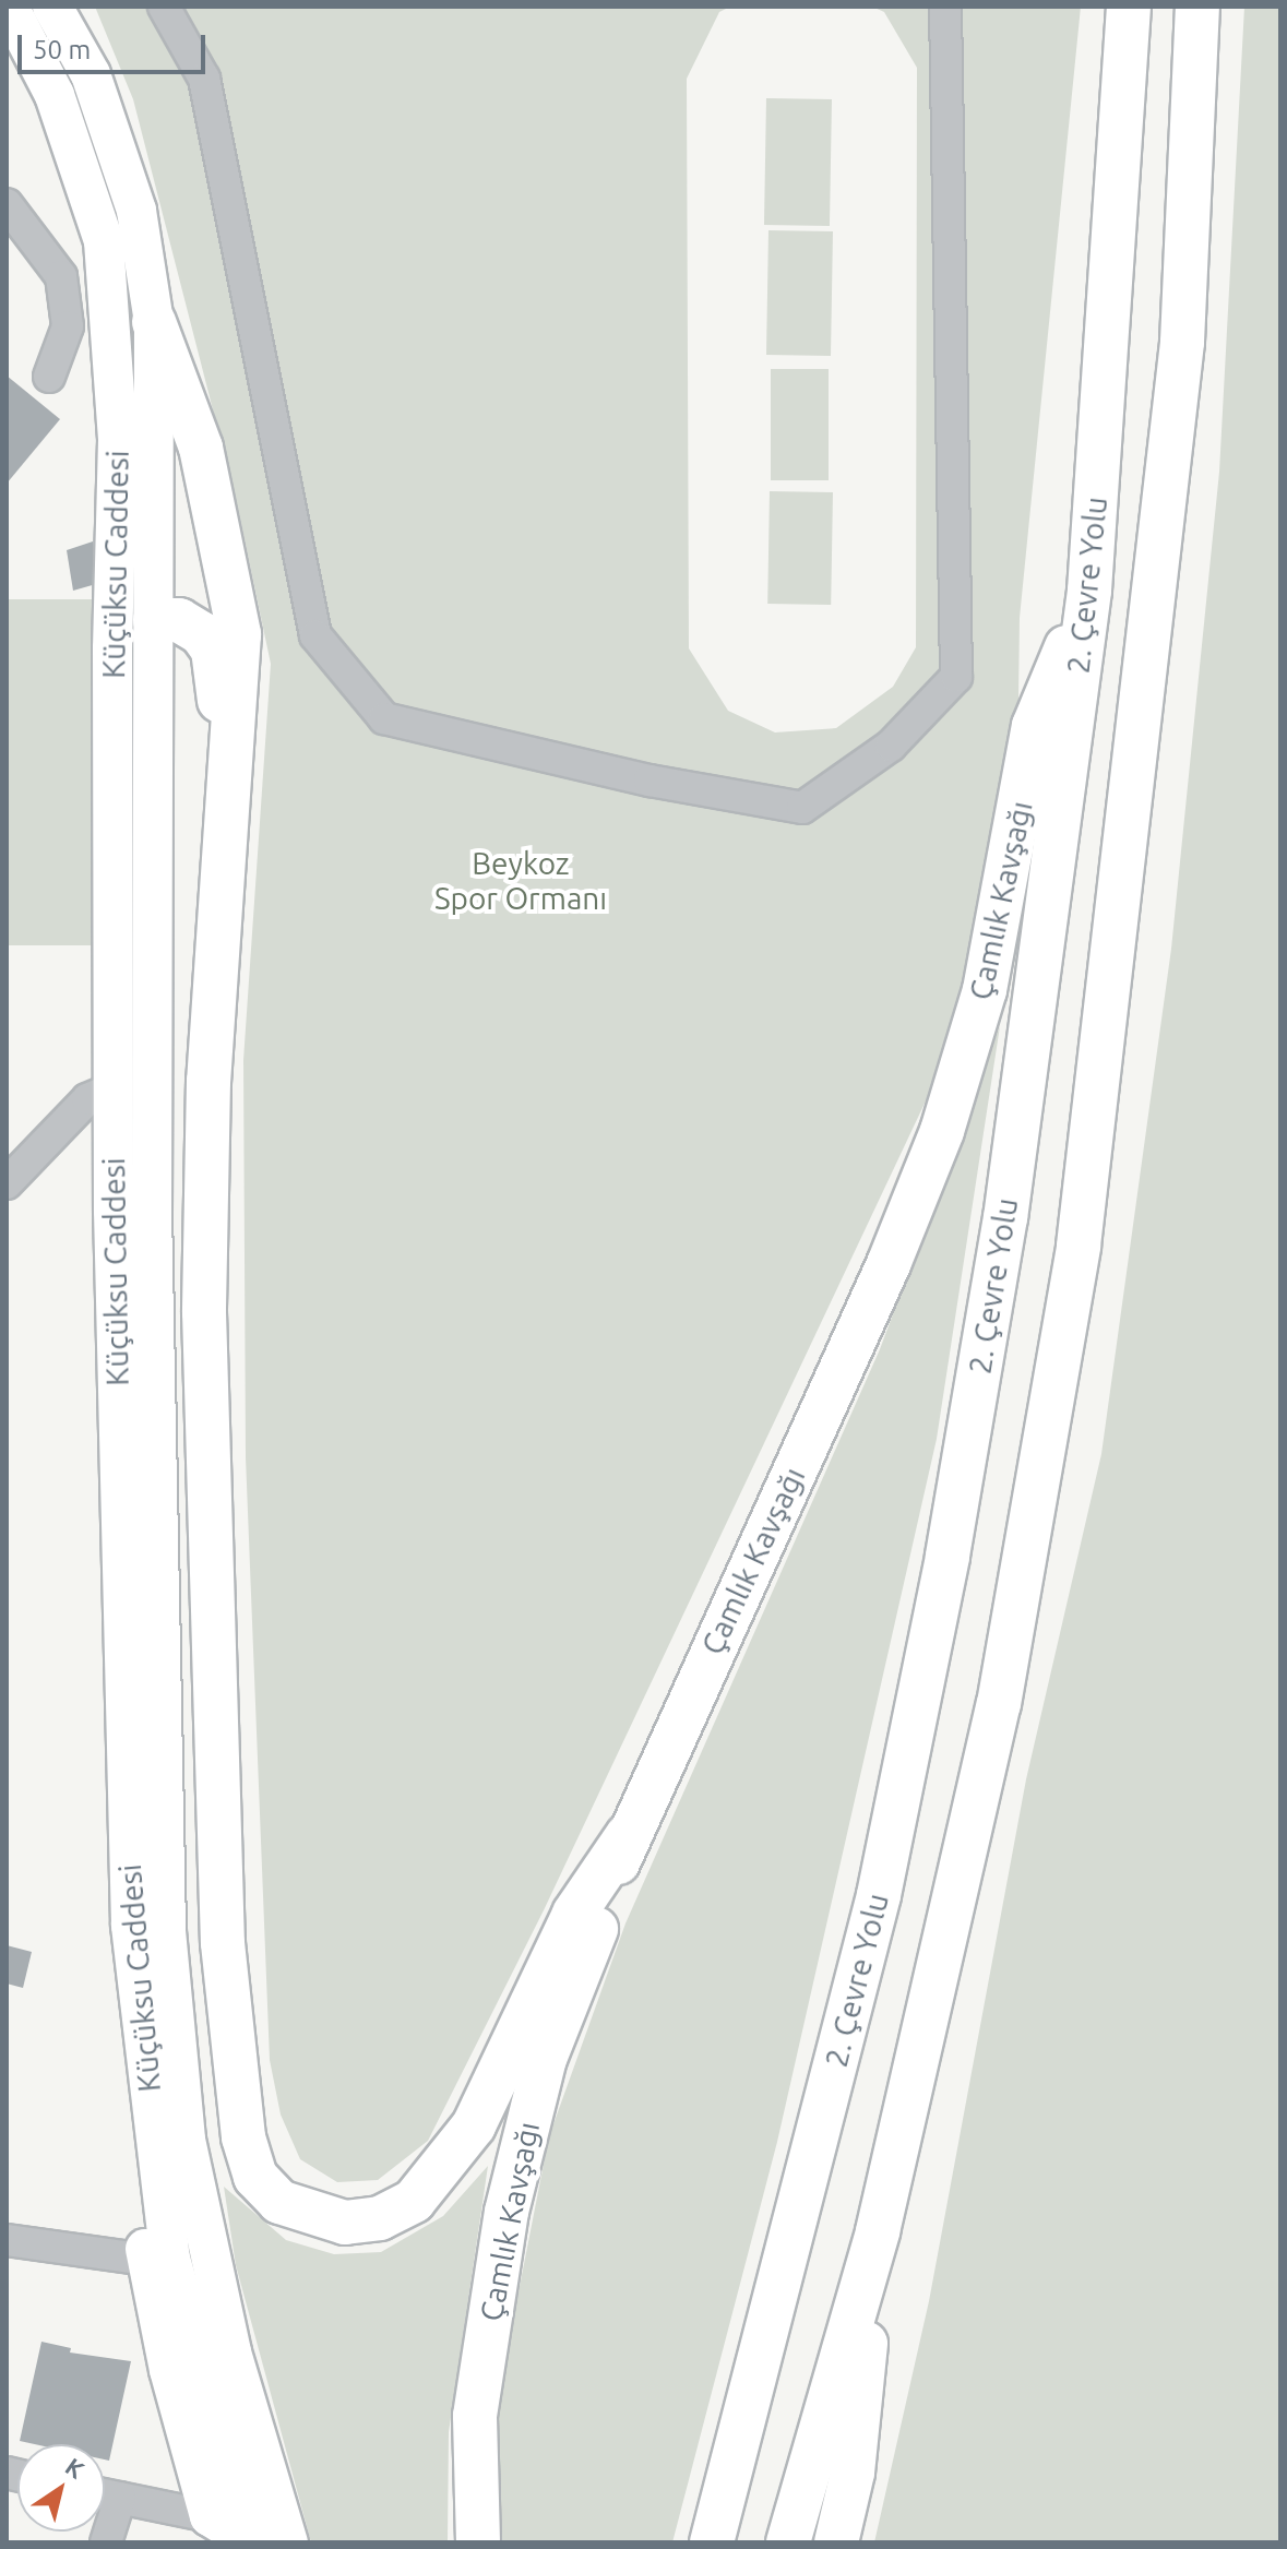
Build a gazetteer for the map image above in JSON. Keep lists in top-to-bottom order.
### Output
{
  "streets": {
    "highway": ["2. Çevre Yolu", "Çamlık Kavşağı"],
    "main road": ["Küçüksu Caddesi"]
  },
  "crossings": [
    ["2. Çevre Yolu", "Çamlık Kavşağı"]
  ],
  "parks": ["Beykoz Spor Ormanı"],
  "scale_bar": "50 m",
  "north": "top right"
}
